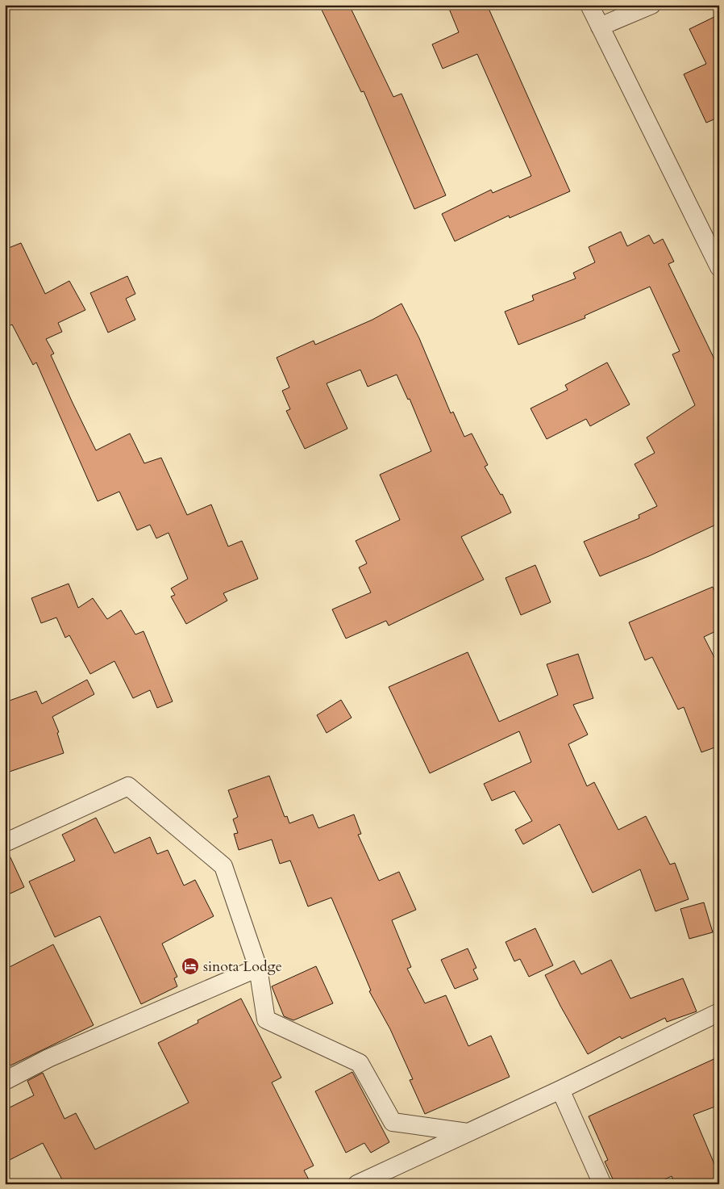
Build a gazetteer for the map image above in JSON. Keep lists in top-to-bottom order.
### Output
{
  "places": {
    "hotel": ["sinota Lodge"]
  }
}
